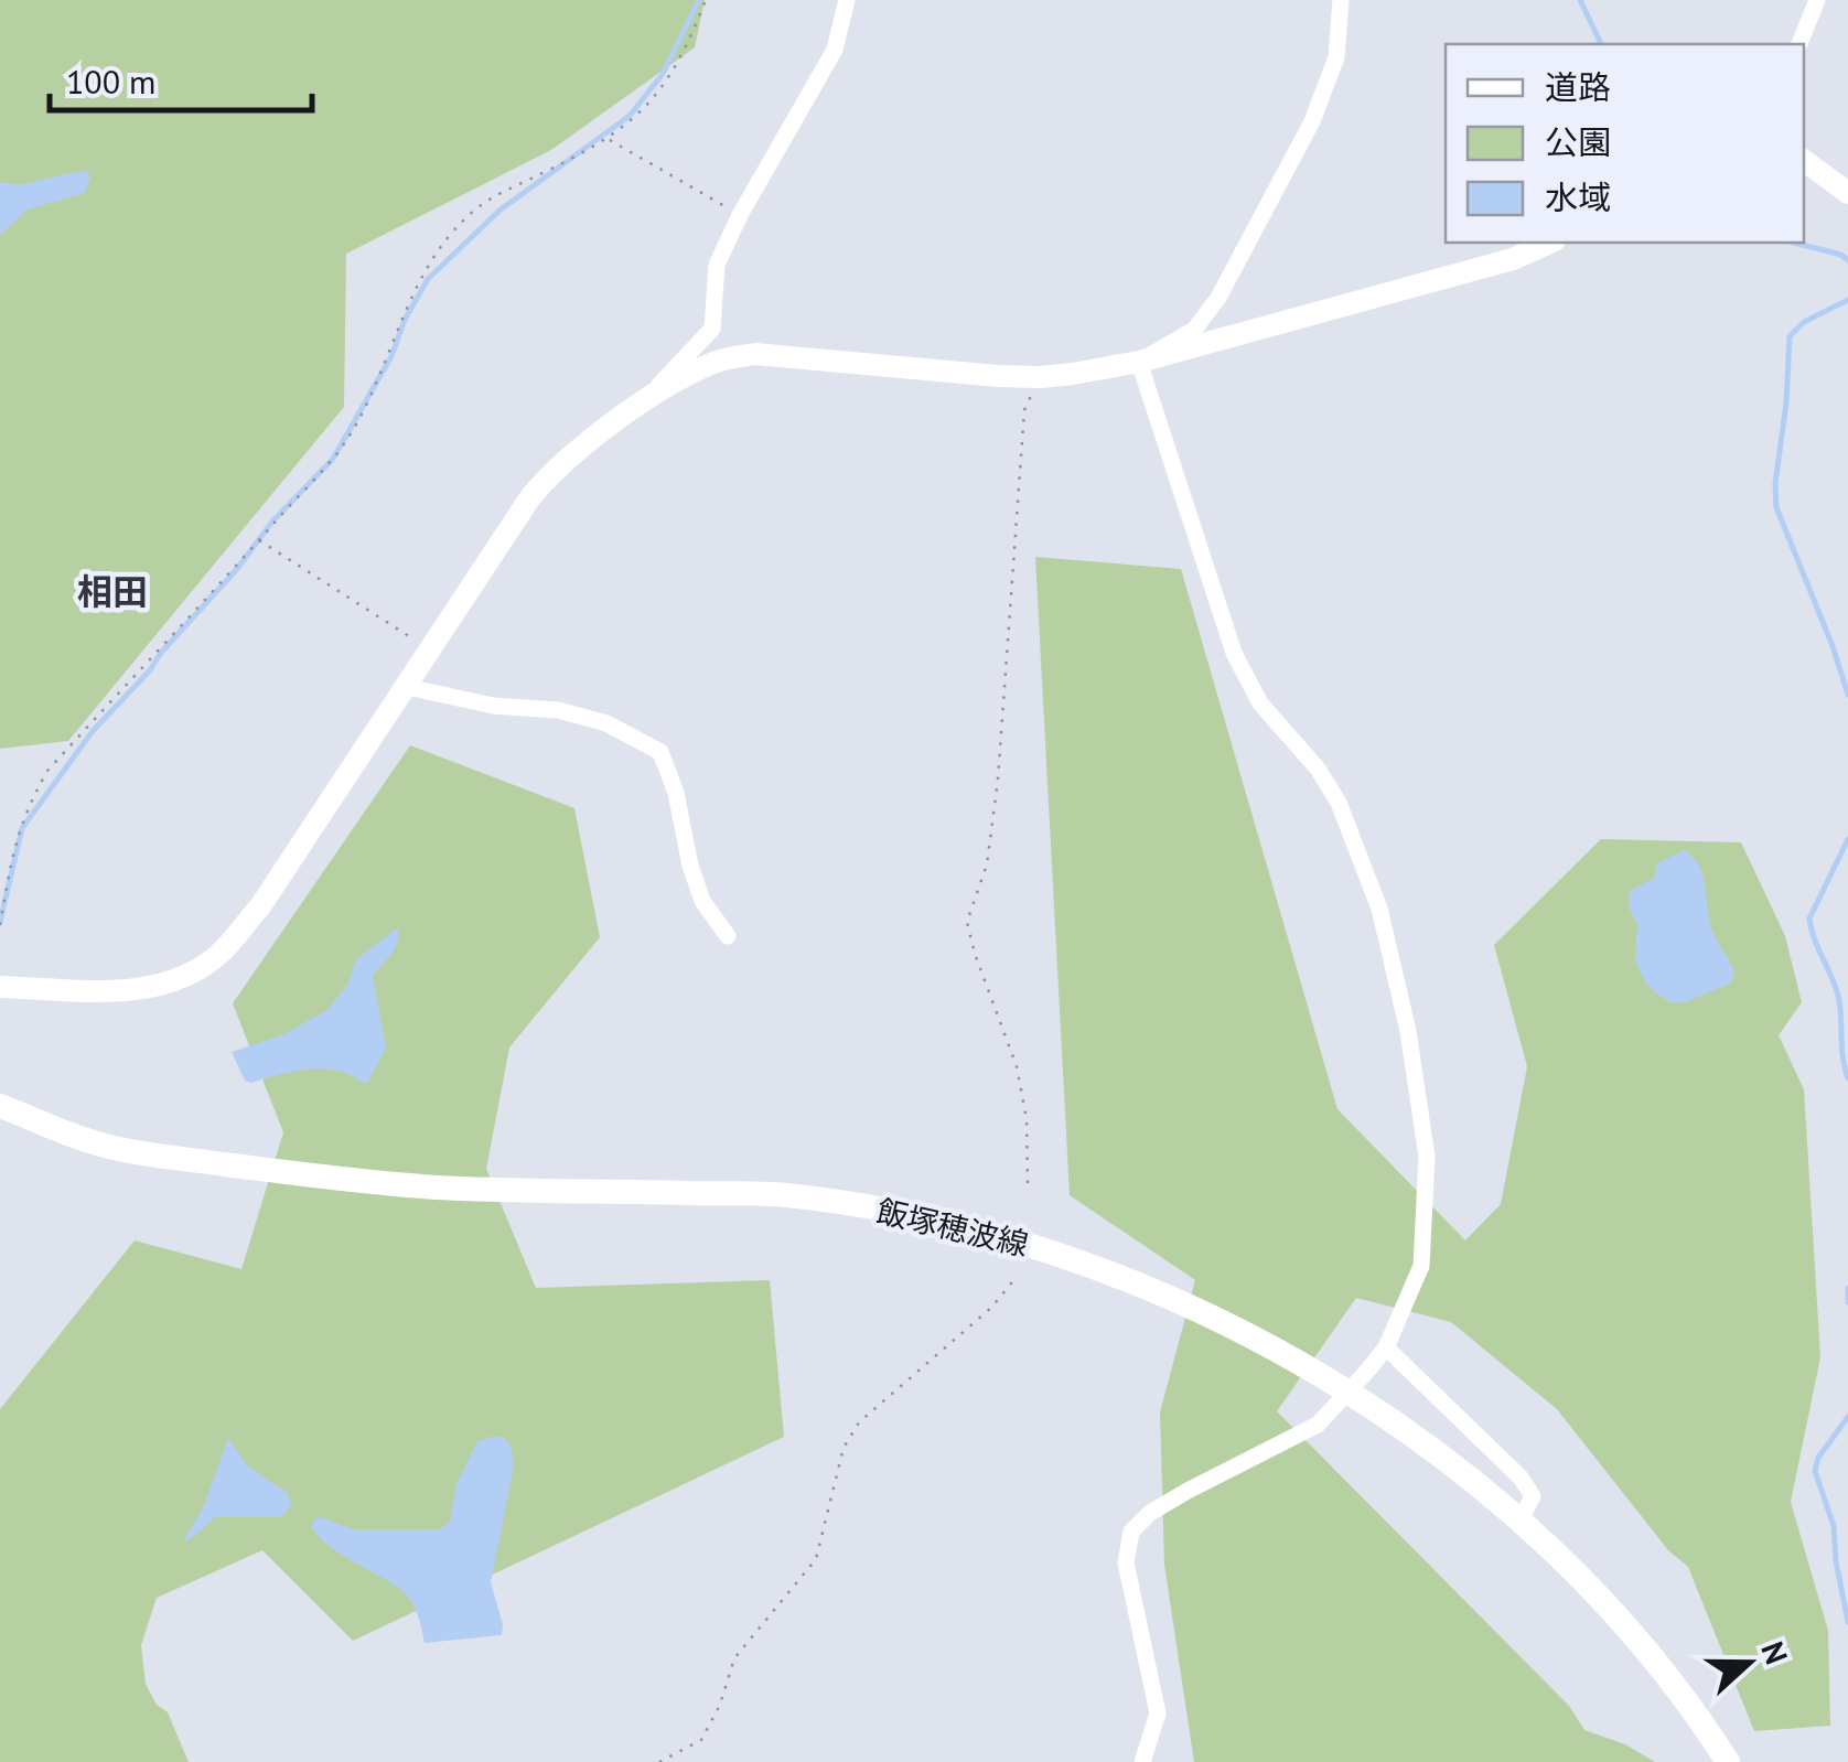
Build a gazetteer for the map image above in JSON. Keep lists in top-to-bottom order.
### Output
{
  "streets": {
    "main road": ["飯塚穂波線"]
  },
  "districts": ["相田"],
  "legend": ["道路", "公園", "水域"],
  "scale_bar": "100 m",
  "north": "right"
}
